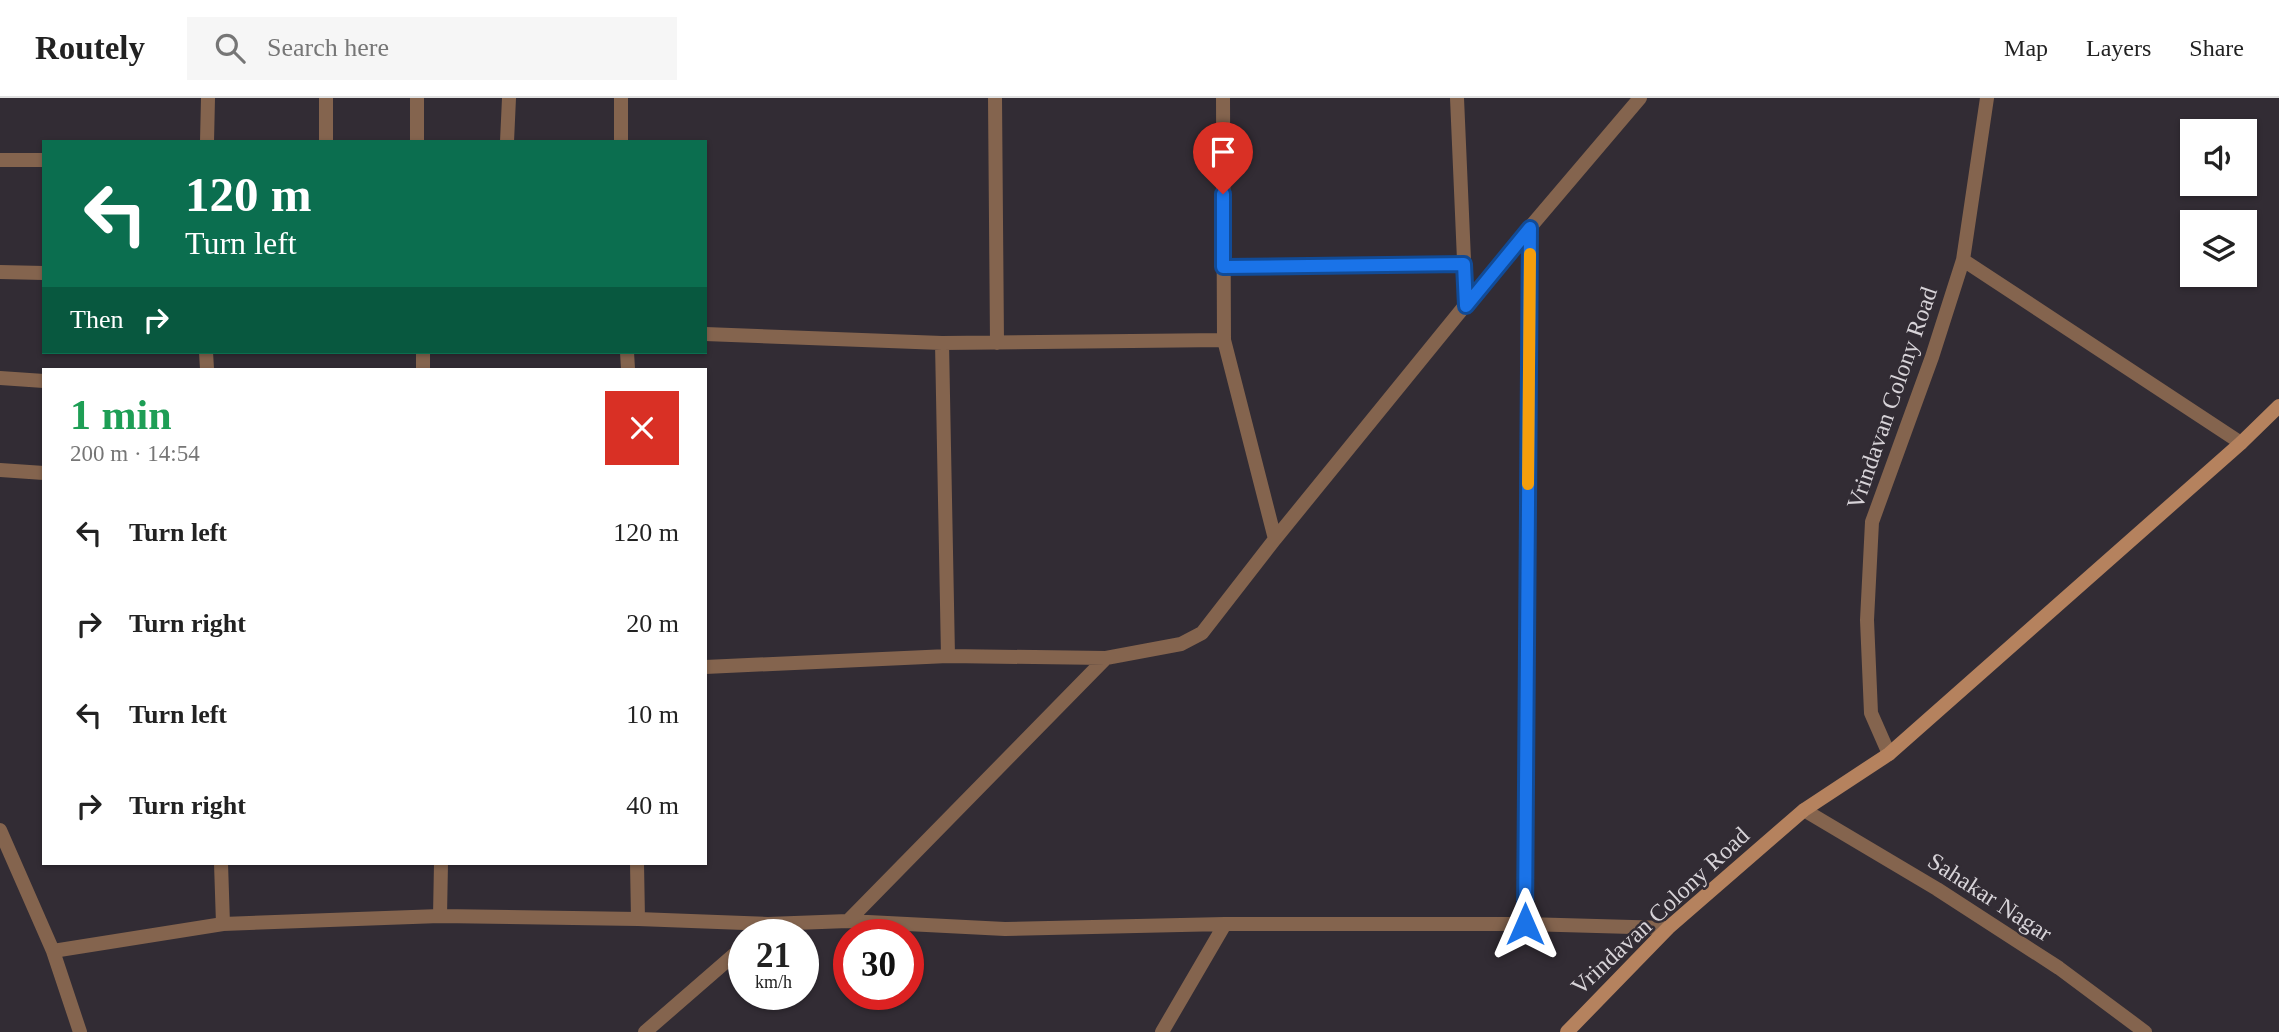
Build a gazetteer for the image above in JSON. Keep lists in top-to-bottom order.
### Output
{
  "streets": {
    "street": ["Vrindavan Colony Road", "Sahakar Nagar"]
  },
  "crossings": [
    ["Vrindavan Colony Road", "Sahakar Nagar"]
  ],
  "page": {
    "header": "Routely",
    "search": "Search here",
    "nav": ["Map", "Layers", "Share"],
    "turn": ["120 m", "Turn left"],
    "then": "Then",
    "heading": ["1 min", "200 m · 14:54"],
    "list": [
      {
        "name": "Turn left",
        "value": "120 m"
      },
      {
        "name": "Turn right",
        "value": "20 m"
      },
      {
        "name": "Turn left",
        "value": "10 m"
      },
      {
        "name": "Turn right",
        "value": "40 m"
      }
    ],
    "speed": "21 km/h",
    "limit": "30"
  }
}
